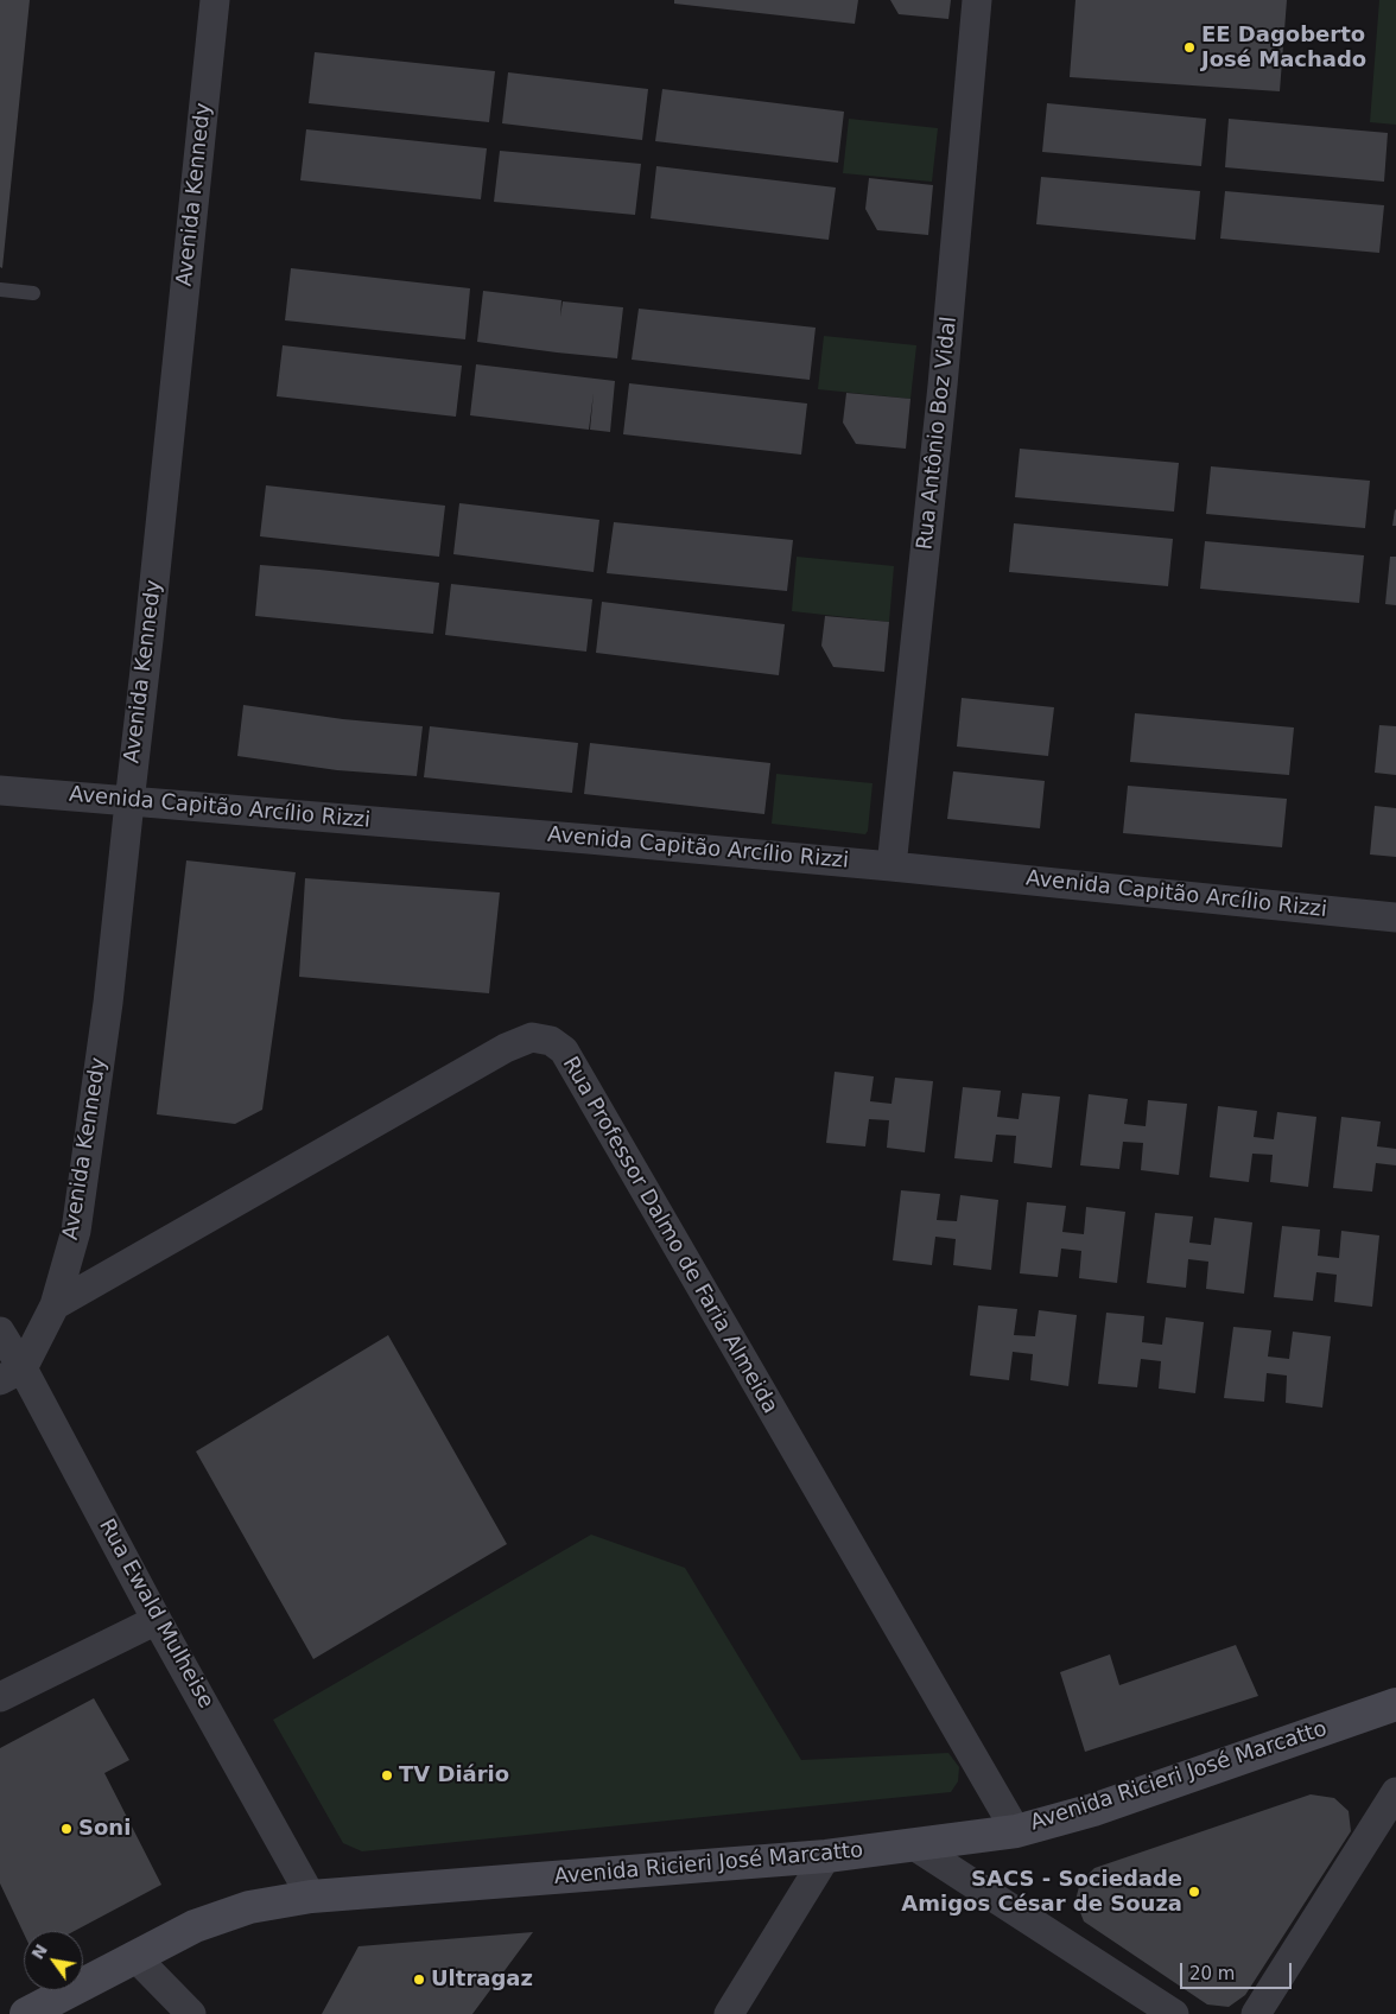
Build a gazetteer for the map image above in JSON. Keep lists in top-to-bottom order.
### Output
{
  "streets": {
    "main road": ["Avenida Ricieri José Marcatto"],
    "street": [
      "Avenida Kennedy",
      "Rua Antônio Boz Vidal",
      "Avenida Capitão Arcílio Rizzi",
      "Rua Professor Dalmo de Faria Almeida",
      "Rua Ewald Mulheise"
    ]
  },
  "crossings": [
    ["Avenida Kennedy", "Avenida Capitão Arcílio Rizzi"],
    ["Avenida Kennedy", "Rua Professor Dalmo de Faria Almeida"],
    ["Avenida Kennedy", "Rua Ewald Mulheise"],
    ["Rua Antônio Boz Vidal", "Avenida Capitão Arcílio Rizzi"],
    ["Rua Professor Dalmo de Faria Almeida", "Avenida Ricieri José Marcatto"],
    ["Rua Ewald Mulheise", "Avenida Ricieri José Marcatto"]
  ],
  "places": [
    "EE Dagoberto José Machado",
    "TV Diário",
    "Soni",
    "SACS - Sociedade Amigos César de Souza",
    "Ultragaz"
  ],
  "scale_bar": "20 m",
  "north": "top left"
}
